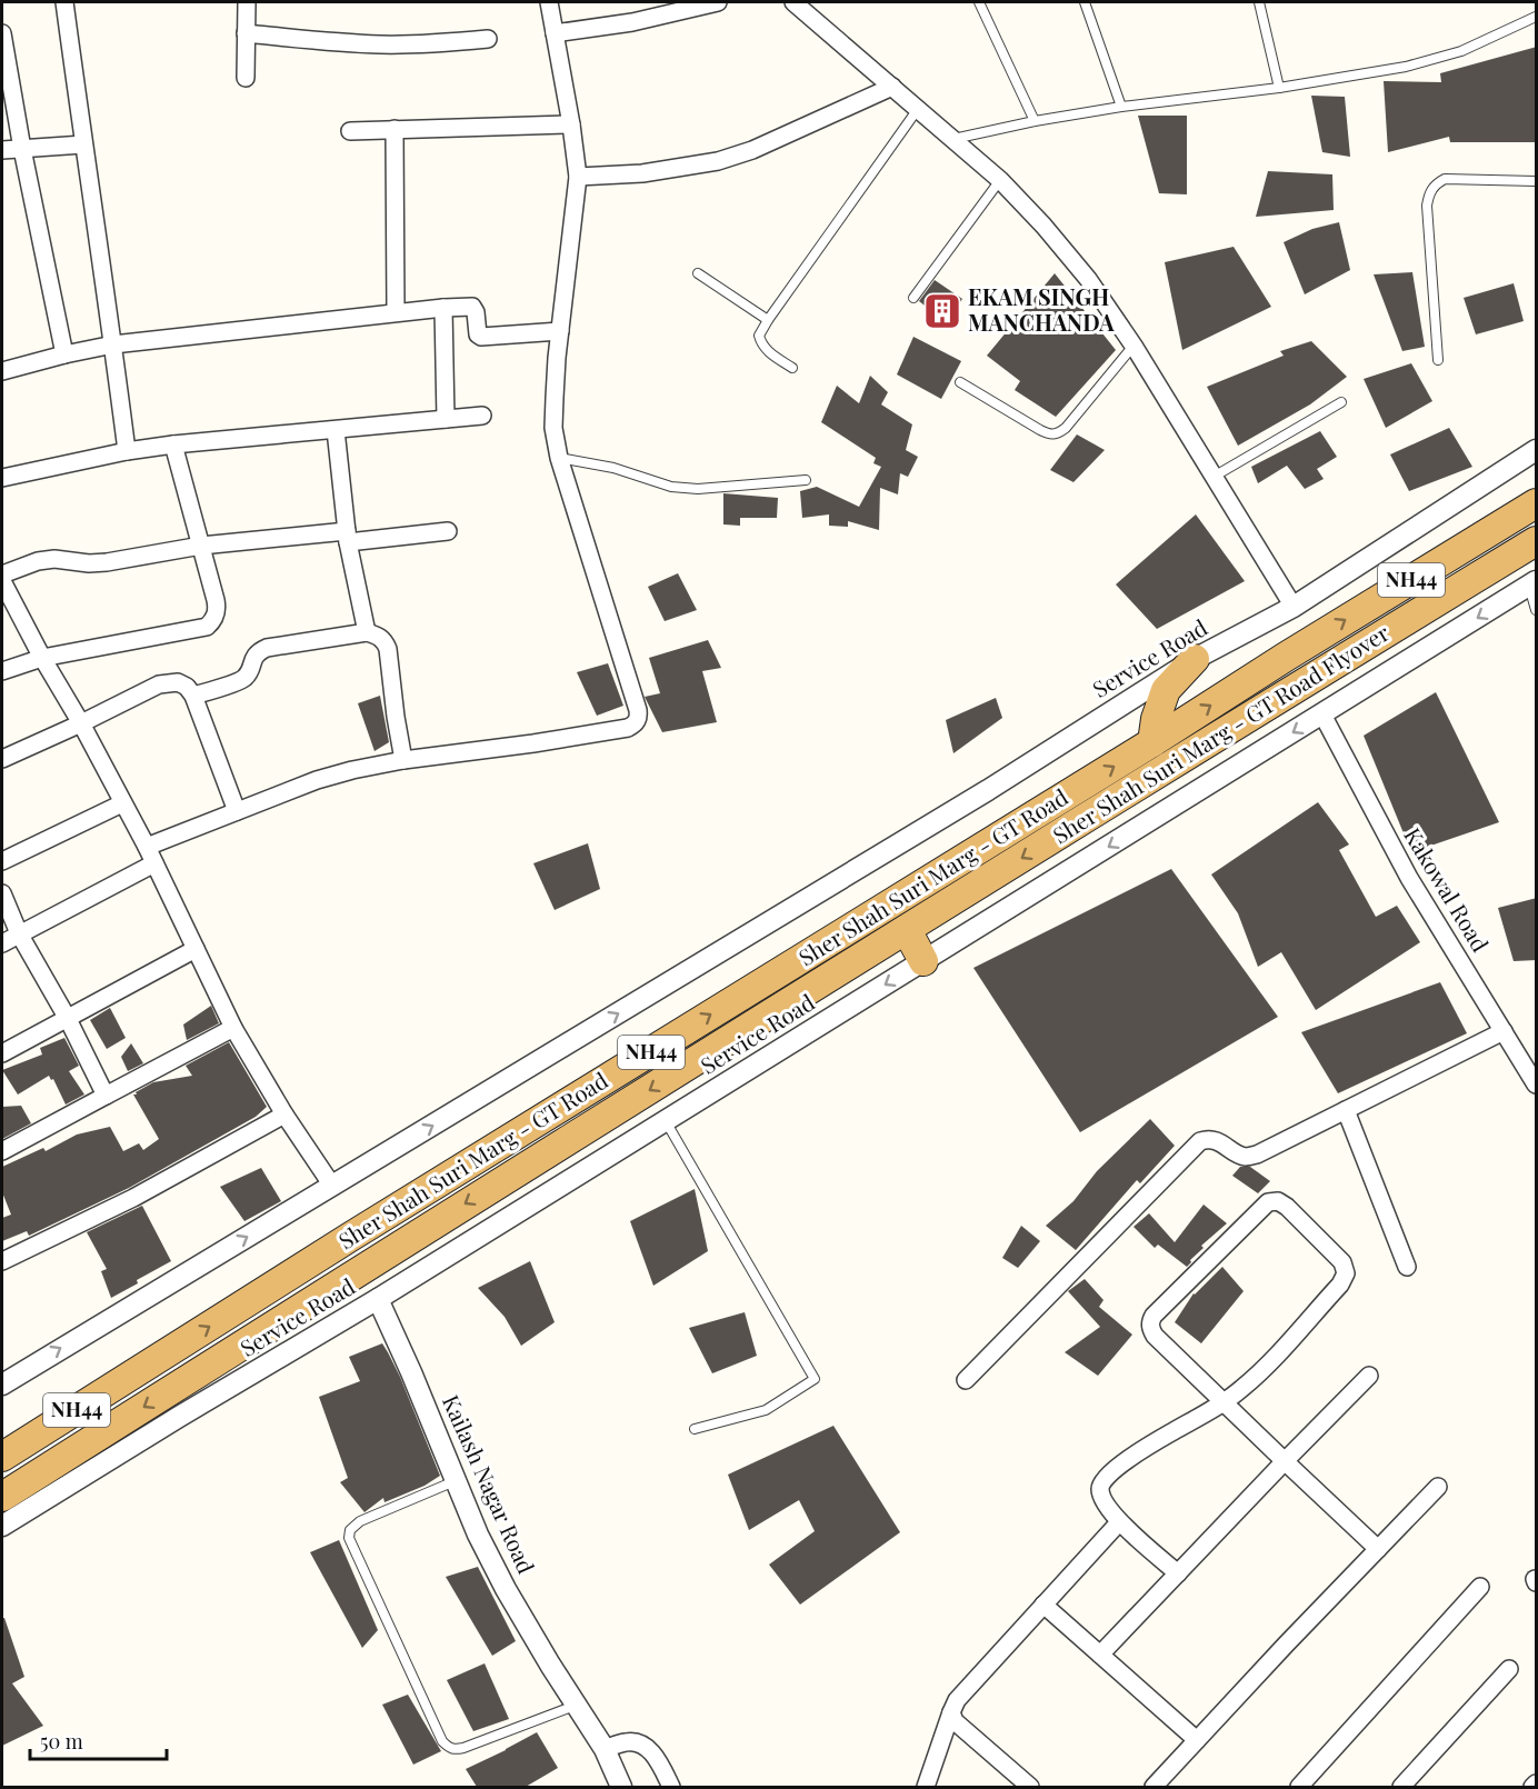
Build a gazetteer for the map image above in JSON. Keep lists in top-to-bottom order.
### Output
{
  "streets": {
    "highway": ["NH44", "Sher Shah Suri Marg - GT Road Flyover", "Sher Shah Suri Marg - GT Road"],
    "street": ["Service Road", "Kakowal Road", "Kailash Nagar Road"]
  },
  "crossings": [
    ["Service Road", "Kakowal Road"],
    ["Service Road", "Kailash Nagar Road"],
    ["Sher Shah Suri Marg - GT Road Flyover", "Sher Shah Suri Marg - GT Road"]
  ],
  "places": {
    "building": ["EKAM SINGH MANCHANDA"]
  },
  "scale_bar": "50 m"
}
